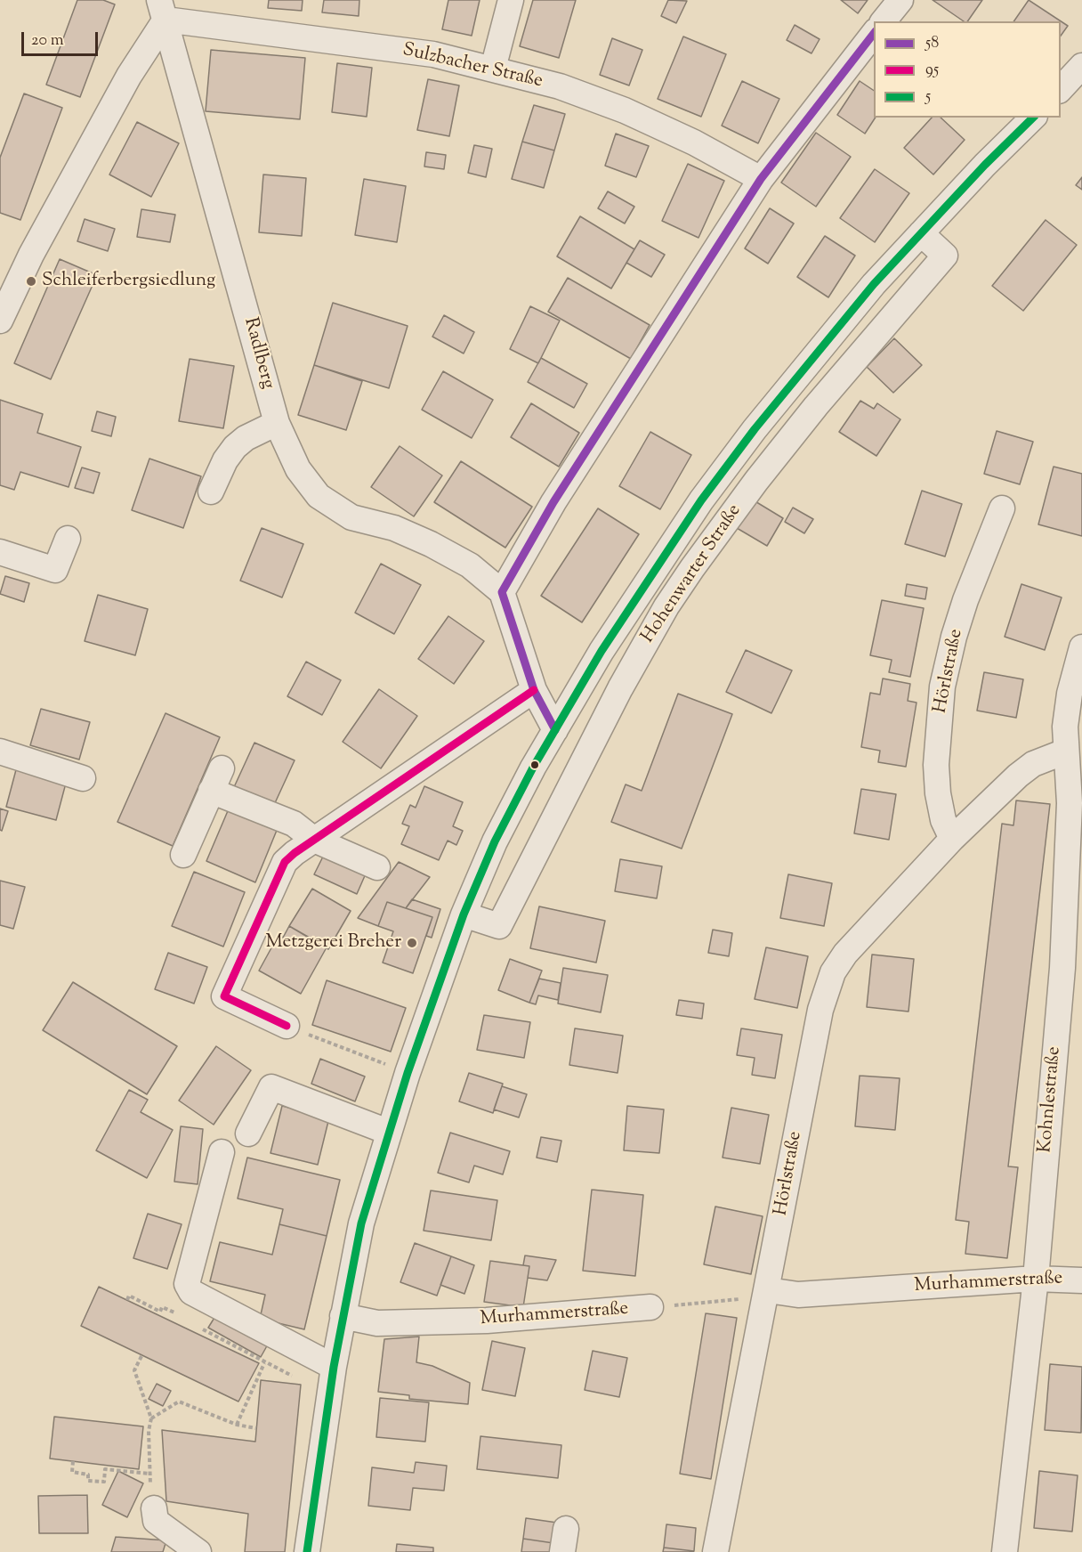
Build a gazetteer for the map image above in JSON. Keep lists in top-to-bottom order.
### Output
{
  "streets": {
    "street": [
      "Sulzbacher Straße",
      "Radlberg",
      "Hohenwarter Straße",
      "Hörlstraße",
      "Kohnlestraße",
      "Murhammerstraße"
    ]
  },
  "crossings": [
    ["Sulzbacher Straße", "Radlberg"],
    ["Hohenwarter Straße", "Murhammerstraße"],
    ["Hörlstraße", "Kohnlestraße"],
    ["Hörlstraße", "Murhammerstraße"],
    ["Kohnlestraße", "Murhammerstraße"]
  ],
  "places": ["Schleiferbergsiedlung", "Metzgerei Breher"],
  "lines": ["transit line 58", "transit line 5", "transit line 95"],
  "legend": ["58", "95", "5"],
  "scale_bar": "20 m"
}
